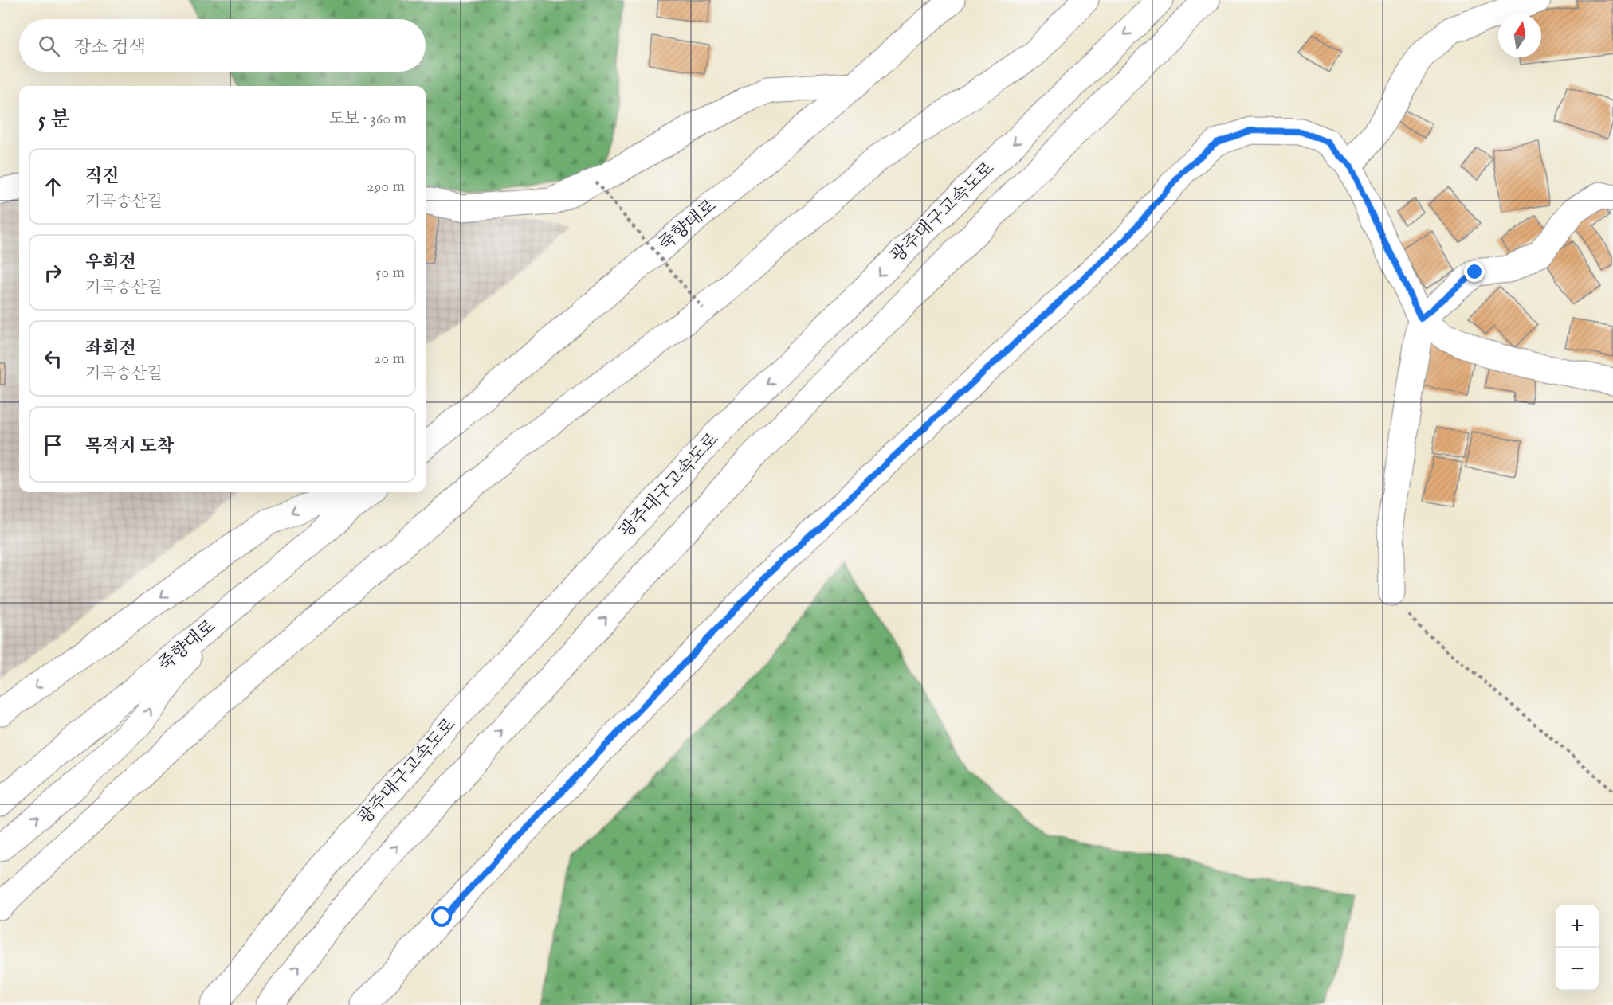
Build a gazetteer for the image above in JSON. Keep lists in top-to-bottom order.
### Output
{
  "streets": {
    "main road": ["광주대구고속도로", "죽향대로"]
  },
  "north": "top",
  "page": {
    "search": "장소 검색",
    "heading": ["5 분", "도보 · 360 m"],
    "list": [
      ["직진", "기곡송산길", "290 m"],
      ["우회전", "기곡송산길", "50 m"],
      ["좌회전", "기곡송산길", "20 m"],
      "목적지 도착"
    ],
    "map_buttons": ["+", "−"]
  }
}
